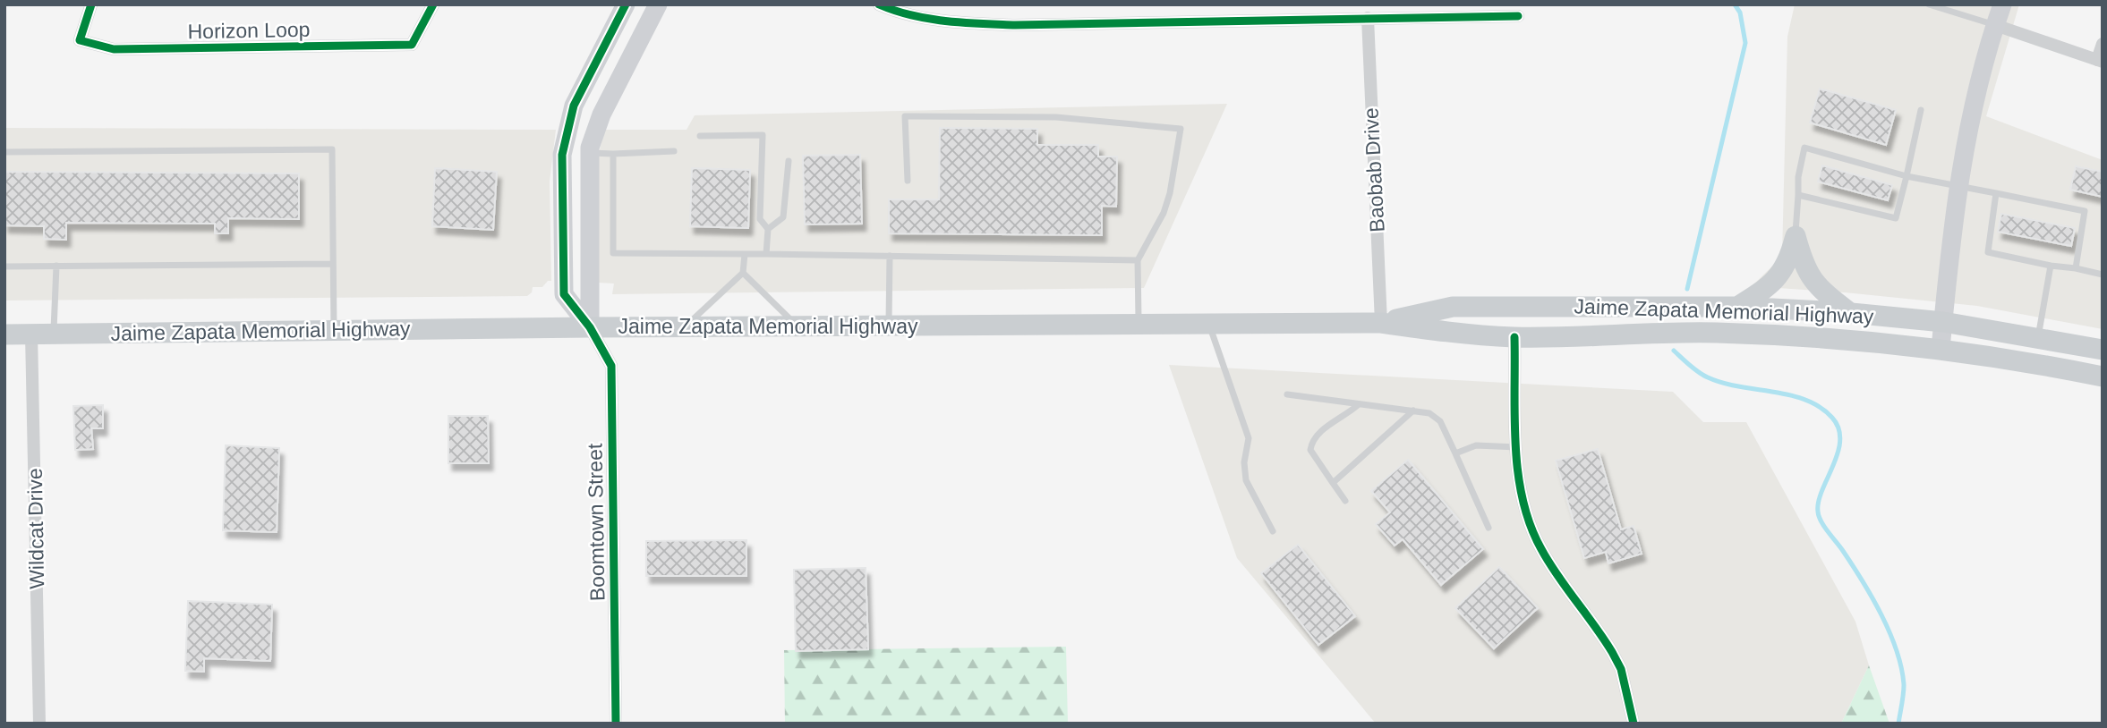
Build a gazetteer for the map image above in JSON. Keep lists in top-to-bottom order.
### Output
{
  "streets": {
    "main road": ["Jaime Zapata Memorial Highway"],
    "street": [
      "Horizon Loop",
      "Baobab Drive",
      "Boomtown Street",
      "Wildcat Drive"
    ]
  },
  "crossings": [
    ["Baobab Drive", "Jaime Zapata Memorial Highway"],
    ["Jaime Zapata Memorial Highway", "Boomtown Street"],
    ["Jaime Zapata Memorial Highway", "Wildcat Drive"]
  ]
}
